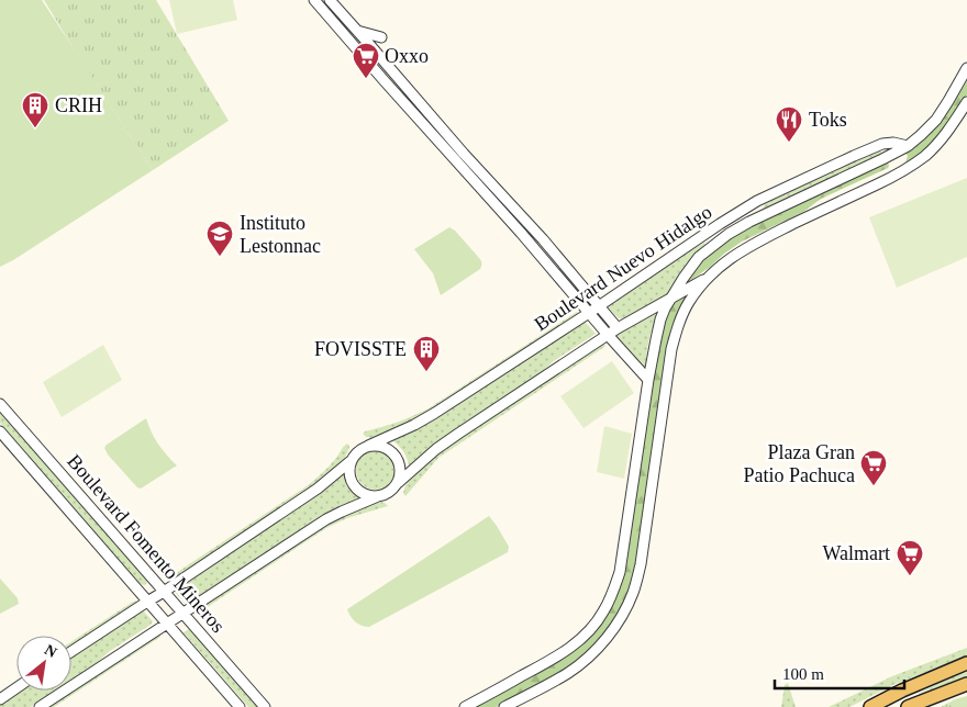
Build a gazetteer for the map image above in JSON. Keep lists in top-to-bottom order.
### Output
{
  "streets": {
    "street": ["Boulevard Nuevo Hidalgo", "Boulevard Fomento Mineros"]
  },
  "places": {
    "supermarket": ["Oxxo", "Plaza Gran Patio Pachuca", "Walmart"],
    "building": ["CRIH", "FOVISSTE"],
    "restaurant": ["Toks"],
    "school or university": ["Instituto Lestonnac"]
  },
  "scale_bar": "100 m",
  "north": "top right"
}
